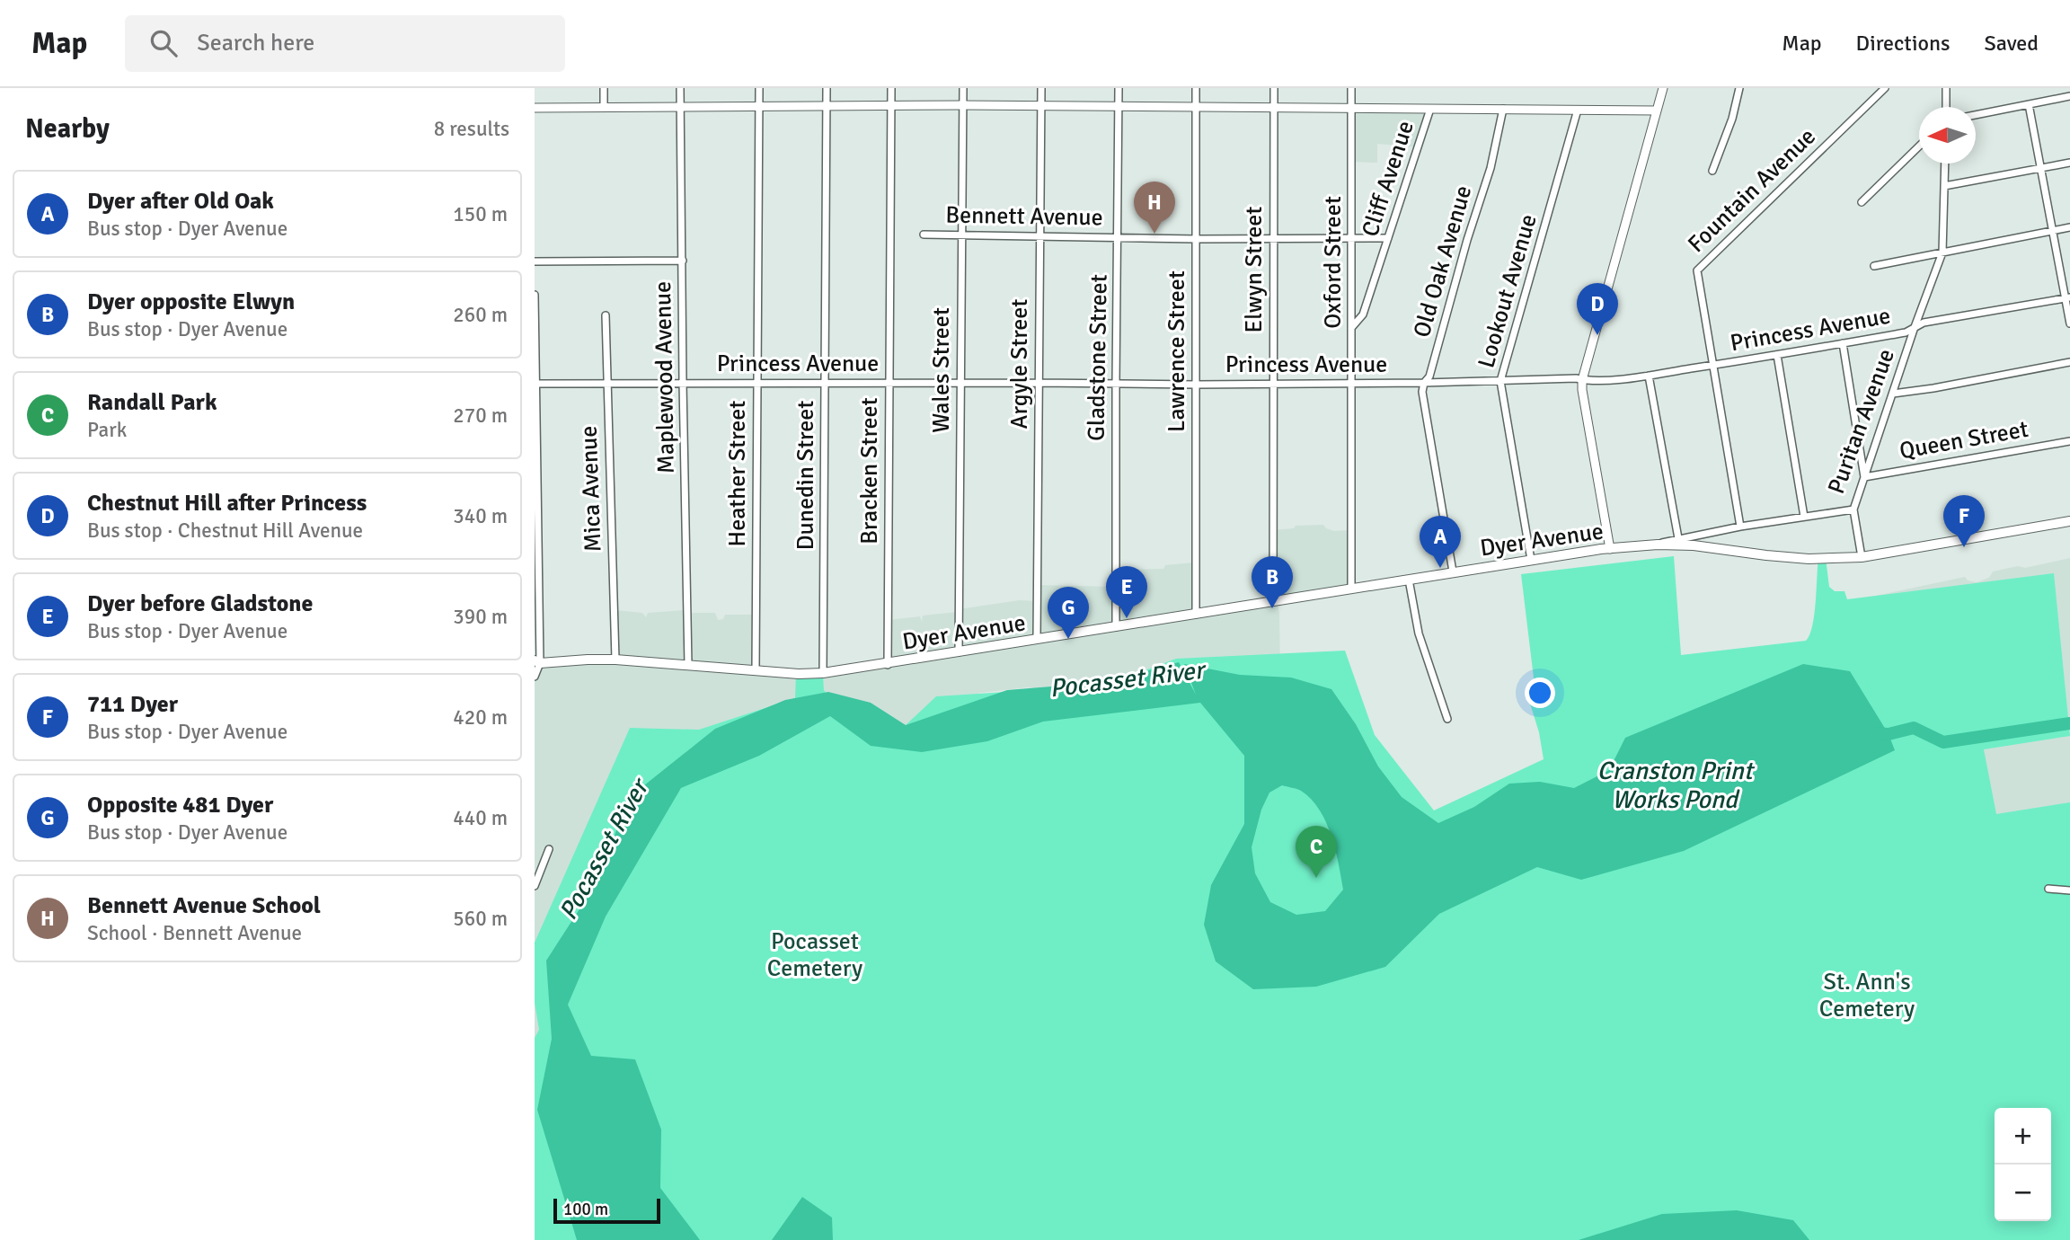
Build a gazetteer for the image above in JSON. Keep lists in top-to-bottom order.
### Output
{
  "streets": {
    "main road": ["Dyer Avenue"],
    "street": [
      "Cliff Avenue",
      "Fountain Avenue",
      "Bennett Avenue",
      "Old Oak Avenue",
      "Oxford Street",
      "Elwyn Street",
      "Lookout Avenue",
      "Princess Avenue",
      "Lawrence Street",
      "Gladstone Street",
      "Argyle Street",
      "Wales Street",
      "Maplewood Avenue",
      "Puritan Avenue",
      "Queen Street",
      "Bracken Street",
      "Heather Street",
      "Dunedin Street",
      "Mica Avenue"
    ]
  },
  "crossings": [
    ["Cliff Avenue", "Bennett Avenue"],
    ["Cliff Avenue", "Oxford Street"],
    ["Fountain Avenue", "Princess Avenue"],
    ["Fountain Avenue", "Puritan Avenue"],
    ["Fountain Avenue", "Dyer Avenue"],
    ["Bennett Avenue", "Oxford Street"],
    ["Bennett Avenue", "Elwyn Street"],
    ["Bennett Avenue", "Lawrence Street"],
    ["Bennett Avenue", "Gladstone Street"],
    ["Bennett Avenue", "Argyle Street"],
    ["Bennett Avenue", "Wales Street"],
    ["Old Oak Avenue", "Princess Avenue"],
    ["Old Oak Avenue", "Dyer Avenue"],
    ["Oxford Street", "Princess Avenue"],
    ["Oxford Street", "Dyer Avenue"],
    ["Elwyn Street", "Princess Avenue"],
    ["Elwyn Street", "Dyer Avenue"],
    ["Lookout Avenue", "Princess Avenue"],
    ["Lookout Avenue", "Dyer Avenue"],
    ["Princess Avenue", "Lawrence Street"],
    ["Princess Avenue", "Gladstone Street"],
    ["Princess Avenue", "Argyle Street"],
    ["Princess Avenue", "Wales Street"],
    ["Princess Avenue", "Maplewood Avenue"],
    ["Princess Avenue", "Puritan Avenue"],
    ["Princess Avenue", "Bracken Street"],
    ["Princess Avenue", "Heather Street"],
    ["Princess Avenue", "Dunedin Street"],
    ["Princess Avenue", "Mica Avenue"],
    ["Lawrence Street", "Dyer Avenue"],
    ["Gladstone Street", "Dyer Avenue"],
    ["Argyle Street", "Dyer Avenue"],
    ["Wales Street", "Dyer Avenue"],
    ["Maplewood Avenue", "Dyer Avenue"],
    ["Puritan Avenue", "Queen Street"],
    ["Puritan Avenue", "Dyer Avenue"],
    ["Bracken Street", "Dyer Avenue"],
    ["Heather Street", "Dyer Avenue"],
    ["Dunedin Street", "Dyer Avenue"],
    ["Mica Avenue", "Dyer Avenue"]
  ],
  "water": ["Pocasset River", "Cranston Print Works Pond"],
  "parks": ["Pocasset Cemetery", "St. Ann's Cemetery"],
  "scale_bar": "100 m",
  "north": "left",
  "page": {
    "header": "Map",
    "search": "Search here",
    "nav": ["Map", "Directions", "Saved"],
    "heading": ["Nearby", "8 results"],
    "list": [
      {
        "mark": "A",
        "name": "Dyer after Old Oak",
        "note": "Bus stop · Dyer Avenue",
        "value": "150 m"
      },
      {
        "mark": "B",
        "name": "Dyer opposite Elwyn",
        "note": "Bus stop · Dyer Avenue",
        "value": "260 m"
      },
      {
        "mark": "C",
        "name": "Randall Park",
        "note": "Park",
        "value": "270 m"
      },
      {
        "mark": "D",
        "name": "Chestnut Hill after Princess",
        "note": "Bus stop · Chestnut Hill Avenue",
        "value": "340 m"
      },
      {
        "mark": "E",
        "name": "Dyer before Gladstone",
        "note": "Bus stop · Dyer Avenue",
        "value": "390 m"
      },
      {
        "mark": "F",
        "name": "711 Dyer",
        "note": "Bus stop · Dyer Avenue",
        "value": "420 m"
      },
      {
        "mark": "G",
        "name": "Opposite 481 Dyer",
        "note": "Bus stop · Dyer Avenue",
        "value": "440 m"
      },
      {
        "mark": "H",
        "name": "Bennett Avenue School",
        "note": "School · Bennett Avenue",
        "value": "560 m"
      }
    ],
    "pins": [
      "H",
      "D",
      "F",
      "A",
      "B",
      "E",
      "G",
      "C"
    ],
    "map_buttons": ["+", "−"],
    "scale": "100 m"
  }
}
